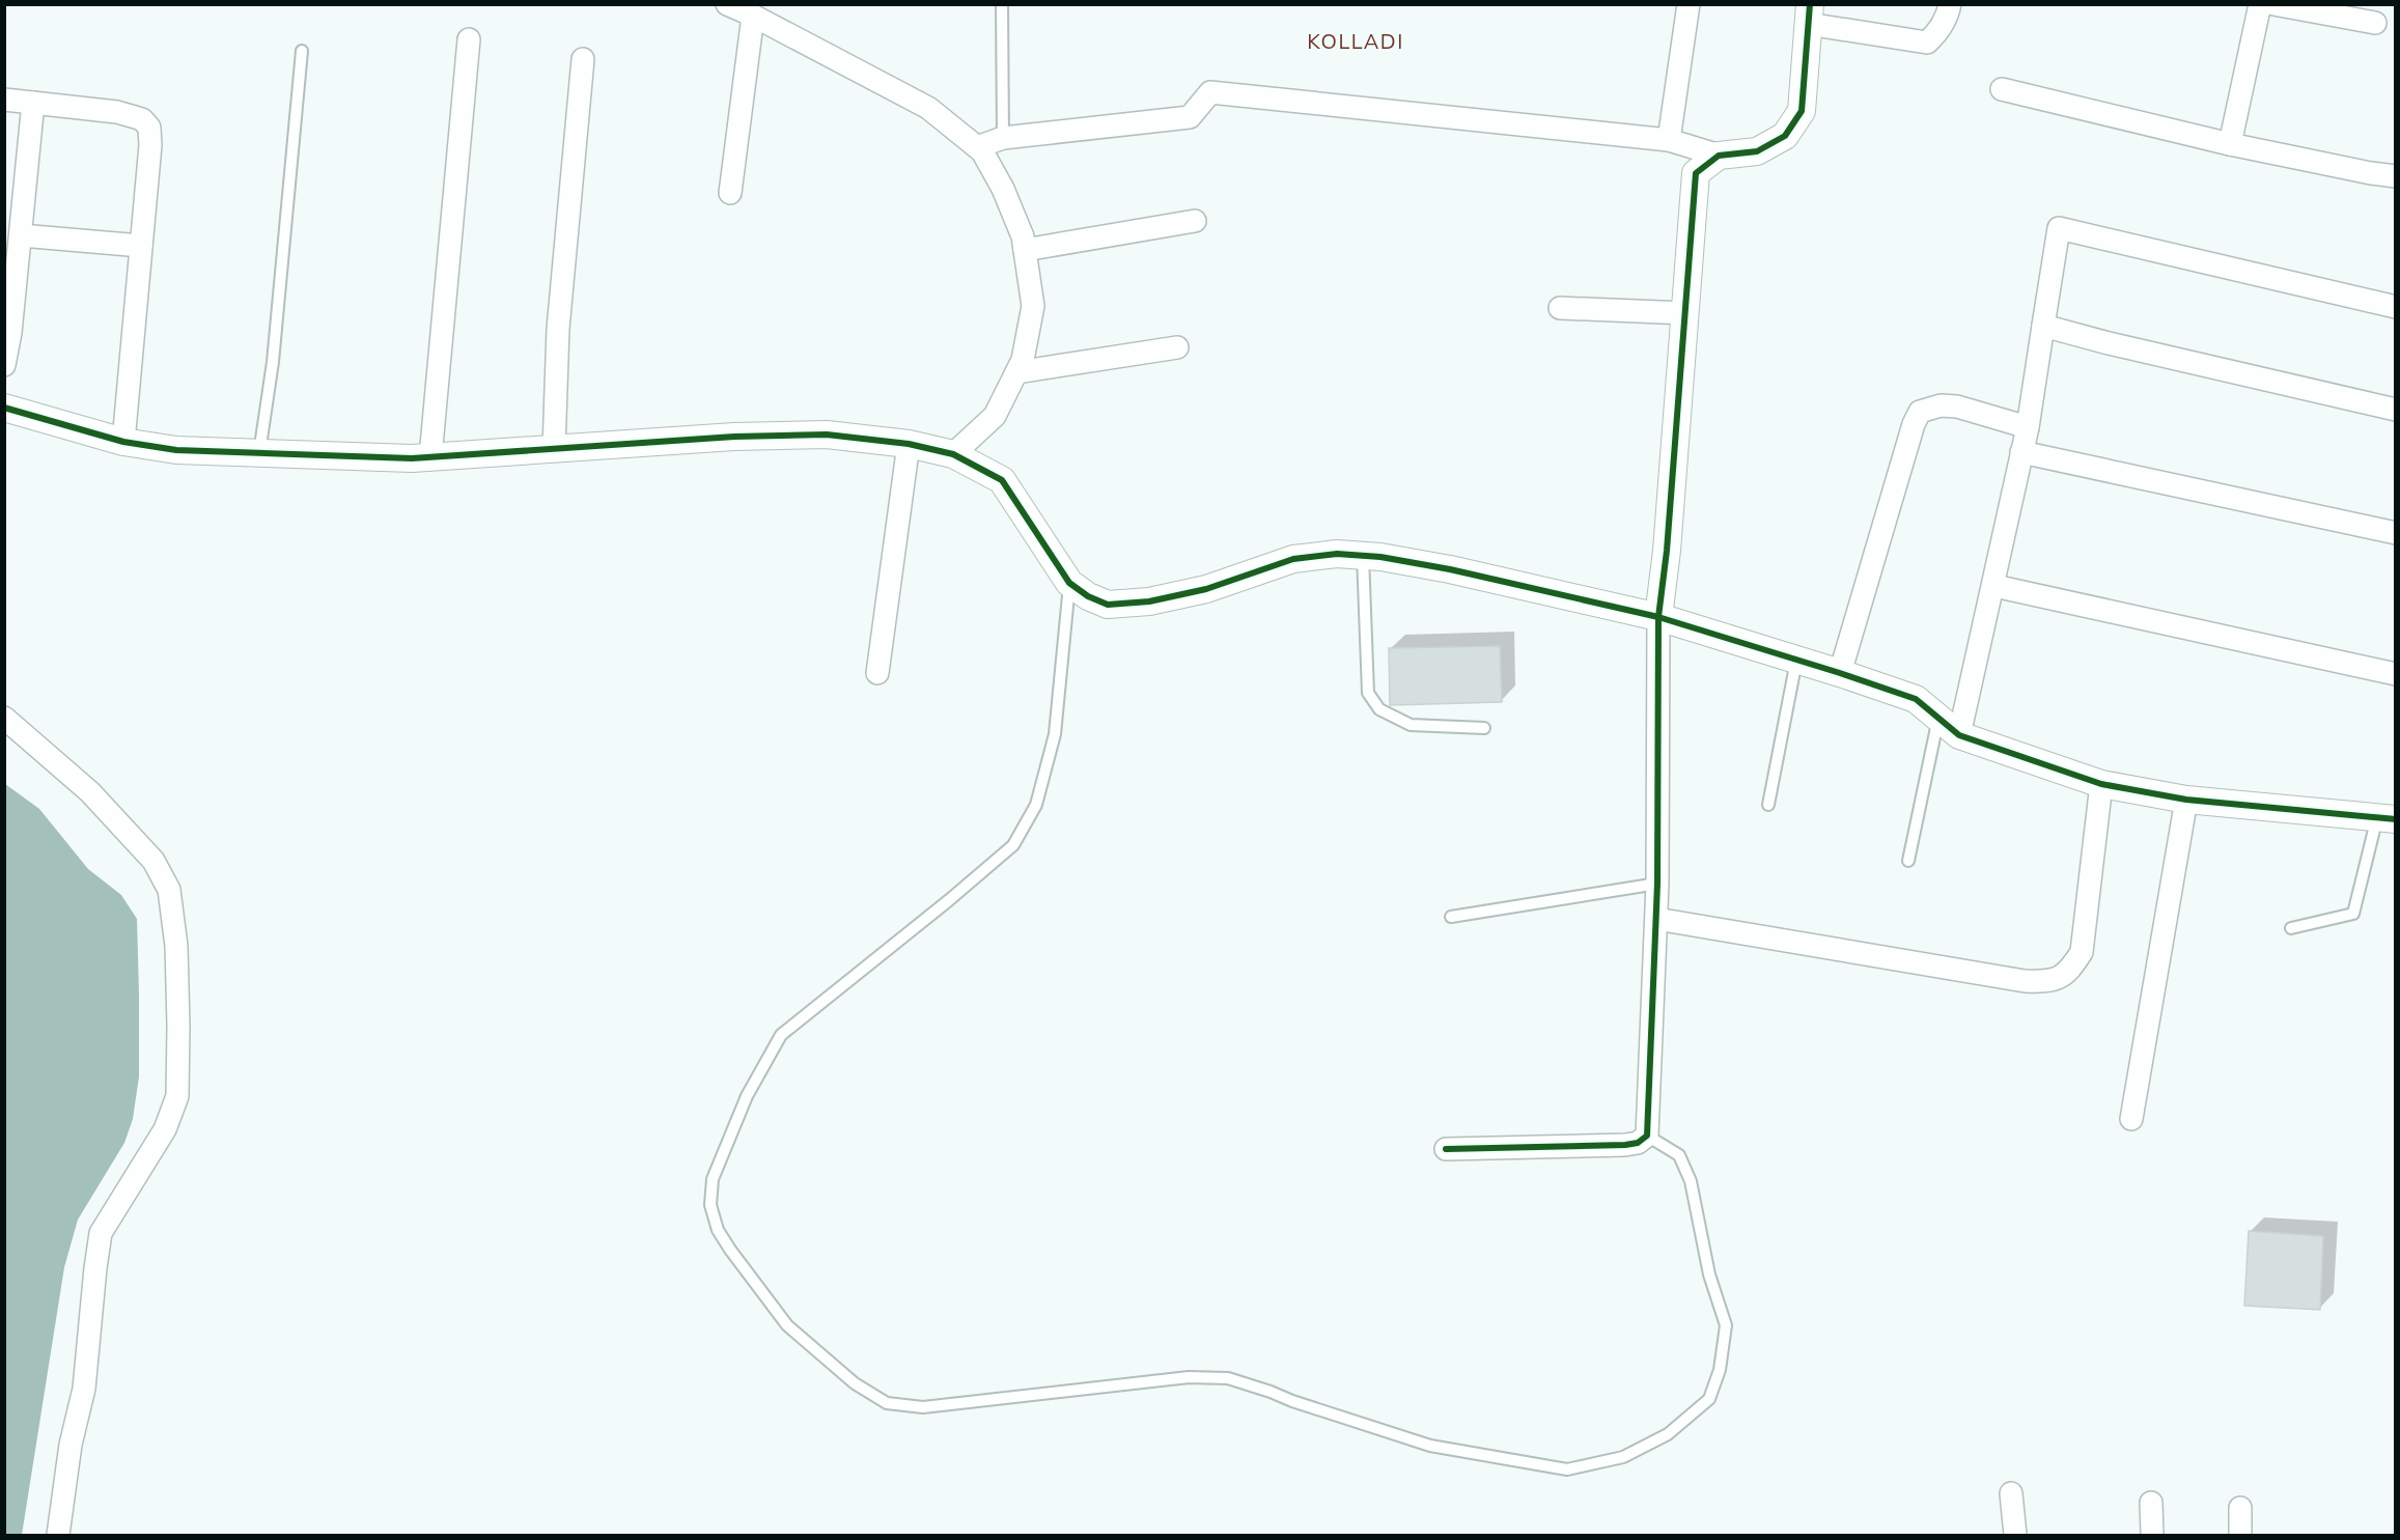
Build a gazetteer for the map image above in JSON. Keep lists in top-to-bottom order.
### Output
{
  "districts": ["KOLLADI"]
}
